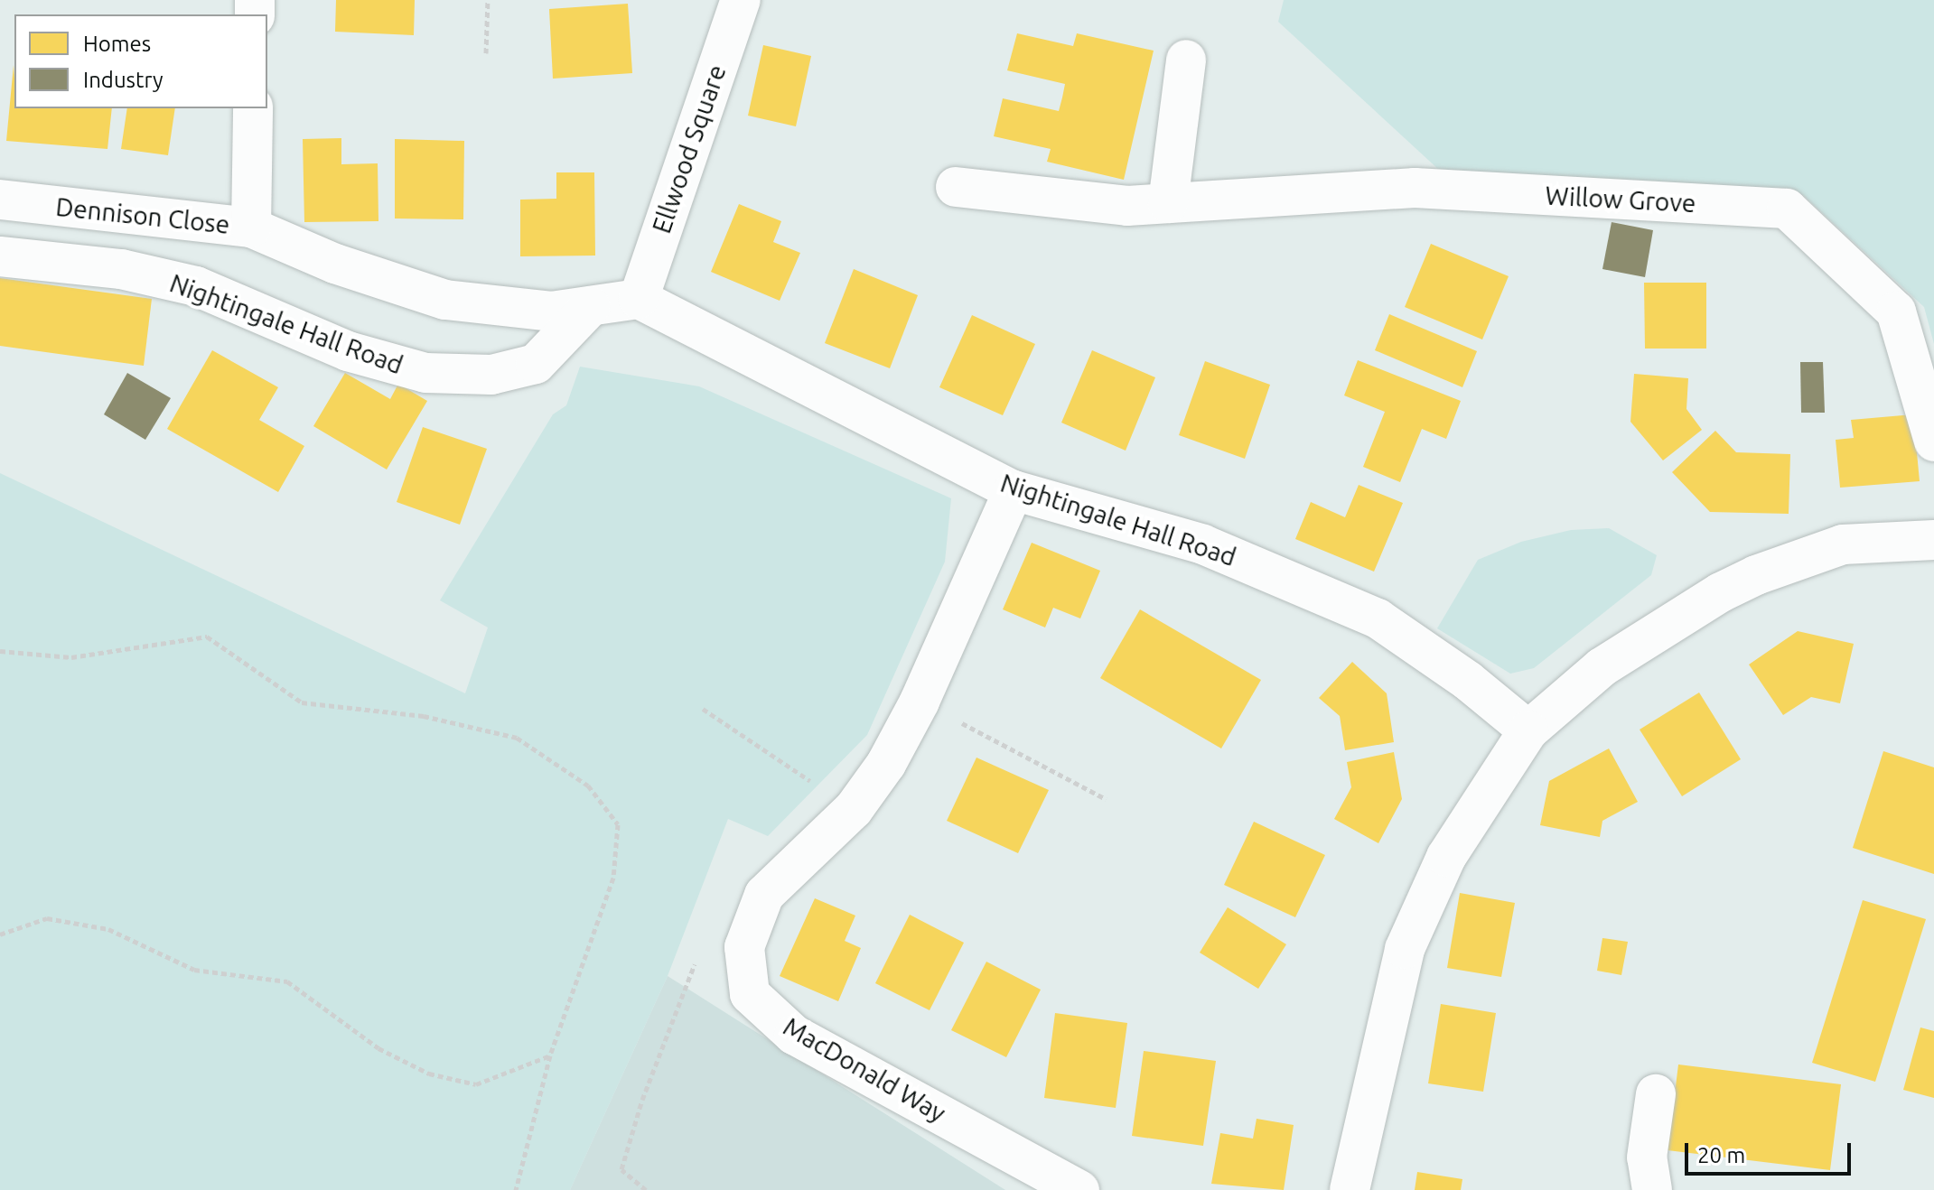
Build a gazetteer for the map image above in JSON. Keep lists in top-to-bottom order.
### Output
{
  "streets": {
    "street": [
      "Ellwood Square",
      "Willow Grove",
      "Dennison Close",
      "Nightingale Hall Road",
      "MacDonald Way"
    ]
  },
  "crossings": [
    ["Ellwood Square", "Nightingale Hall Road"],
    ["Nightingale Hall Road", "MacDonald Way"]
  ],
  "legend": ["Homes", "Industry"],
  "scale_bar": "20 m"
}
